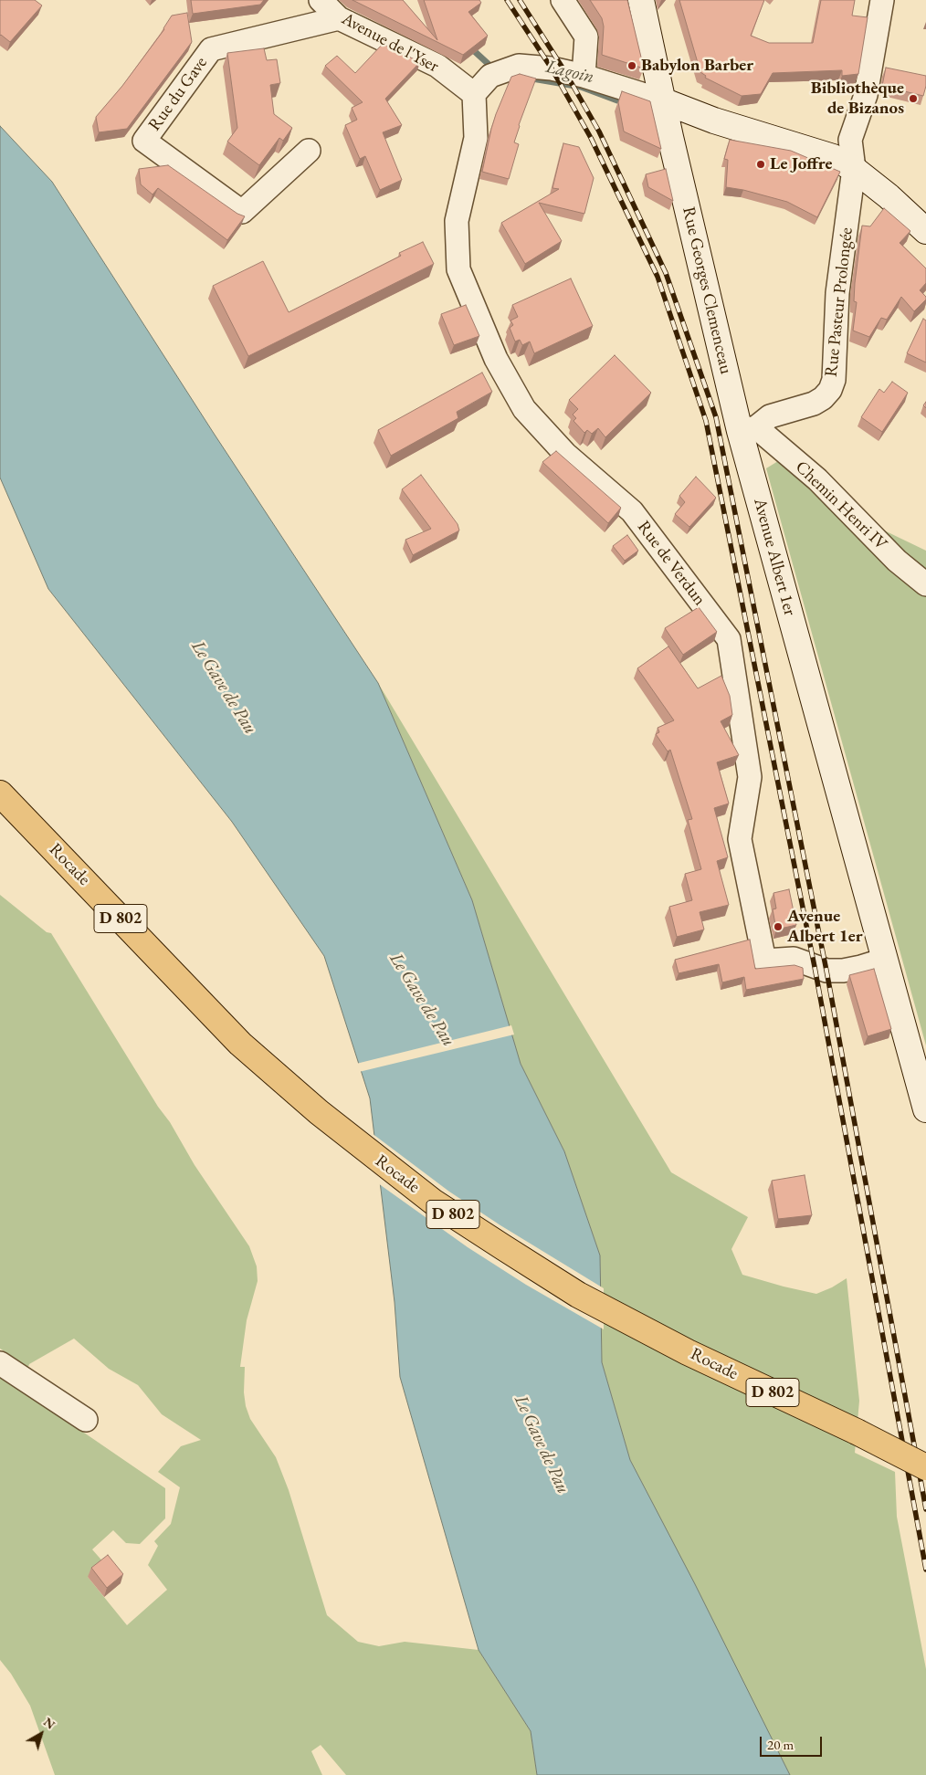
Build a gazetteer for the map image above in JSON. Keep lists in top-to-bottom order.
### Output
{
  "streets": {
    "main road": [
      "Rue Georges Clemenceau",
      "Avenue Albert 1er",
      "Rocade",
      "D 802"
    ],
    "street": [
      "Avenue de l'Yser",
      "Rue du Gave",
      "Rue Pasteur Prolongée",
      "Chemin Henri IV",
      "Rue de Verdun"
    ]
  },
  "crossings": [
    ["Avenue de l'Yser", "Rue du Gave"],
    ["Avenue de l'Yser", "Rue de Verdun"],
    ["Rue Georges Clemenceau", "Rue Pasteur Prolongée"],
    ["Rue Georges Clemenceau", "Chemin Henri IV"],
    ["Rue Georges Clemenceau", "Avenue Albert 1er"],
    ["Rue Pasteur Prolongée", "Chemin Henri IV"],
    ["Avenue Albert 1er", "Rue de Verdun"]
  ],
  "water": ["Lagoin", "Le Gave de Pau"],
  "places": [
    "Babylon Barber",
    "Bibliothèque de Bizanos",
    "Le Joffre",
    "Avenue Albert 1er"
  ],
  "scale_bar": "20 m",
  "north": "top right"
}
